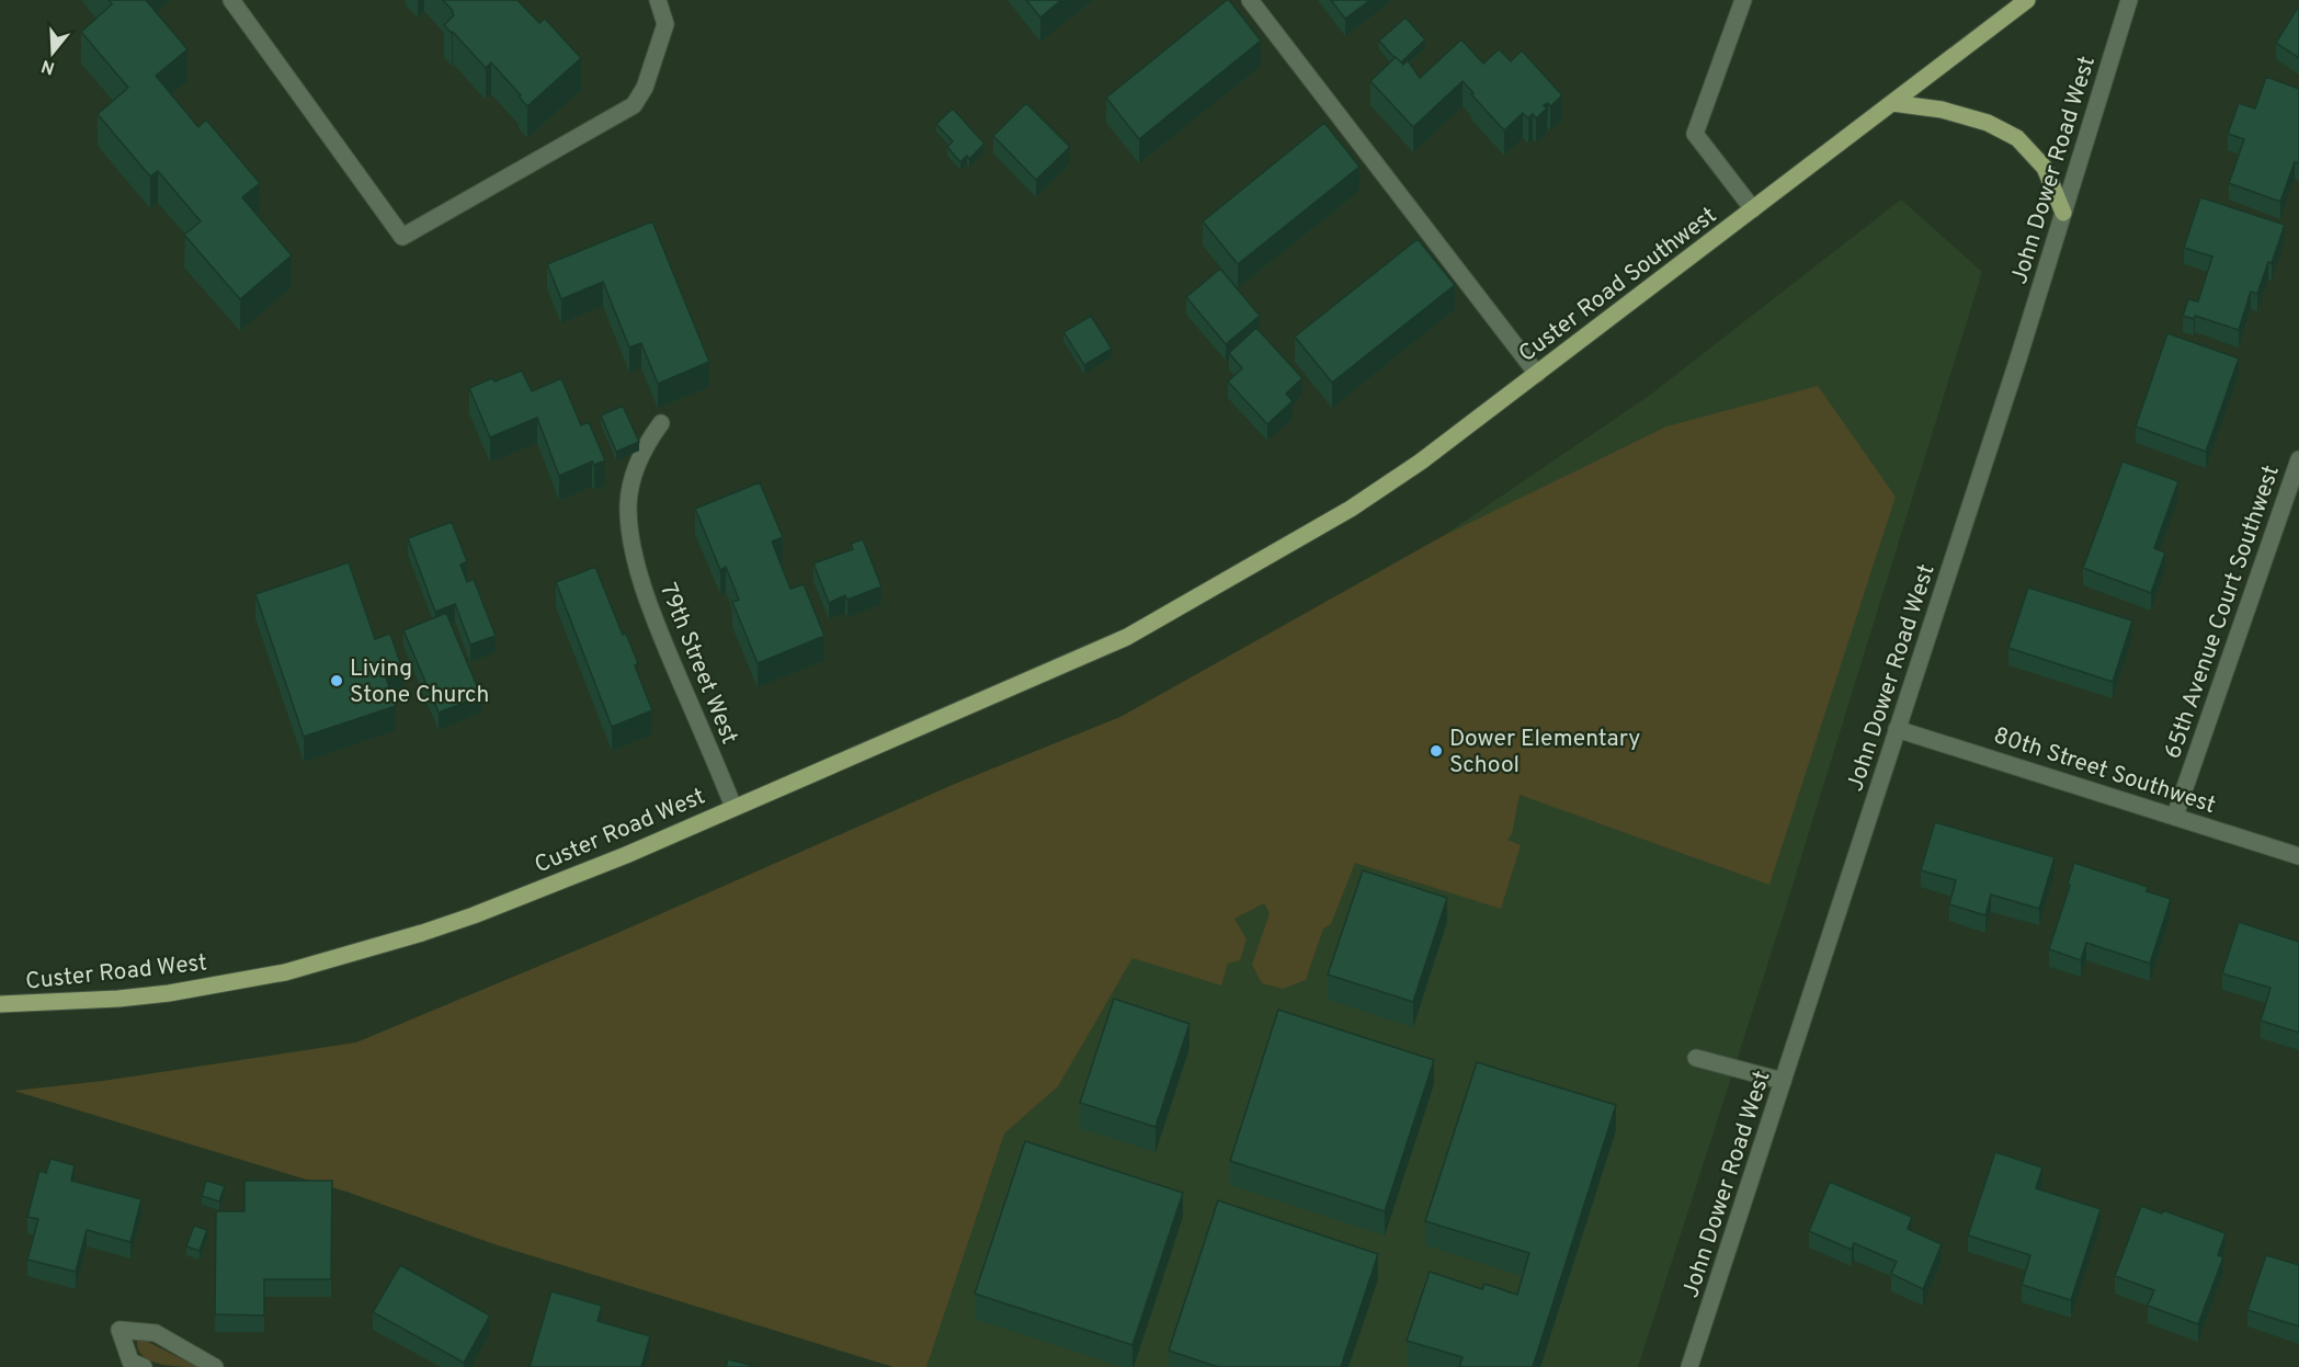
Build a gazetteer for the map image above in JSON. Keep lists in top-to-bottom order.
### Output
{
  "streets": {
    "main road": ["Custer Road Southwest", "Custer Road West"],
    "street": [
      "John Dower Road West",
      "65th Avenue Court Southwest",
      "79th Street West",
      "80th Street Southwest"
    ]
  },
  "crossings": [
    ["John Dower Road West", "80th Street Southwest"],
    ["Custer Road Southwest", "Custer Road West"],
    ["65th Avenue Court Southwest", "80th Street Southwest"],
    ["79th Street West", "Custer Road West"]
  ],
  "places": ["Living Stone Church", "Dower Elementary School"],
  "north": "bottom"
}
